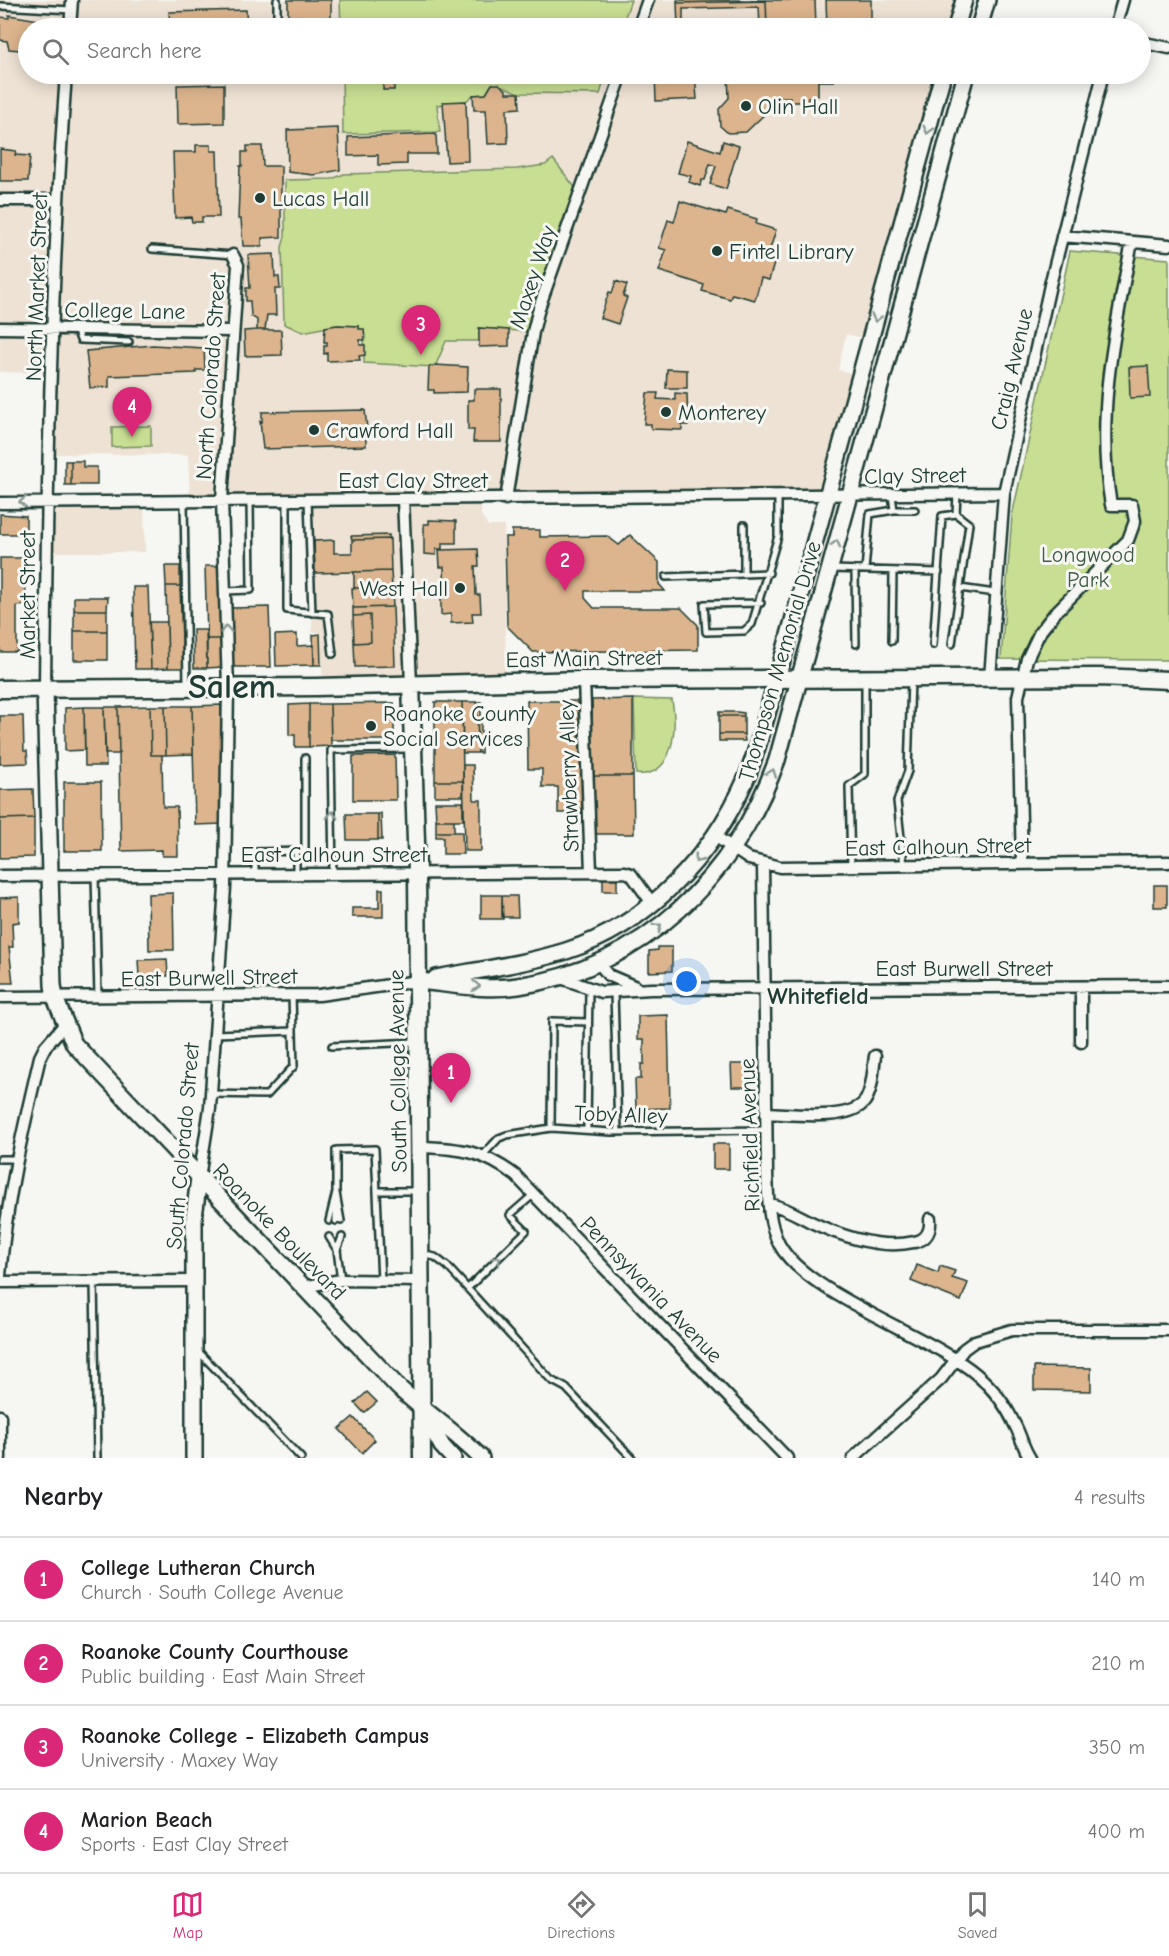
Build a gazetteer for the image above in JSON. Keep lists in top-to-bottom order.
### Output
{
  "streets": {
    "main road": [
      "East Main Street",
      "Thompson Memorial Drive",
      "South College Avenue",
      "South Colorado Street",
      "Roanoke Boulevard"
    ],
    "street": [
      "Maxey Way",
      "North Market Street",
      "College Lane",
      "Craig Avenue",
      "North Colorado Street",
      "Clay Street",
      "East Clay Street",
      "Market Street",
      "Strawberry Alley",
      "East Calhoun Street",
      "East Burwell Street",
      "Richfield Avenue",
      "Pennsylvania Avenue"
    ],
    "lane": ["Toby Alley"]
  },
  "crossings": [
    ["Maxey Way", "East Clay Street"],
    ["North Market Street", "College Lane"],
    ["North Market Street", "East Clay Street"],
    ["North Market Street", "Market Street"],
    ["College Lane", "North Colorado Street"],
    ["Craig Avenue", "Clay Street"],
    ["Craig Avenue", "East Main Street"],
    ["North Colorado Street", "East Clay Street"],
    ["North Colorado Street", "East Main Street"],
    ["North Colorado Street", "South Colorado Street"],
    ["Clay Street", "East Clay Street"],
    ["Clay Street", "Thompson Memorial Drive"],
    ["East Clay Street", "Market Street"],
    ["East Clay Street", "Thompson Memorial Drive"],
    ["Market Street", "East Main Street"],
    ["Market Street", "Roanoke Boulevard"],
    ["East Main Street", "Thompson Memorial Drive"],
    ["East Main Street", "Strawberry Alley"],
    ["East Main Street", "South College Avenue"],
    ["East Main Street", "South Colorado Street"],
    ["East Main Street", "Roanoke Boulevard"],
    ["Thompson Memorial Drive", "East Calhoun Street"],
    ["Thompson Memorial Drive", "East Burwell Street"],
    ["Thompson Memorial Drive", "South College Avenue"],
    ["Strawberry Alley", "East Calhoun Street"],
    ["East Calhoun Street", "South College Avenue"],
    ["East Calhoun Street", "Richfield Avenue"],
    ["East Calhoun Street", "South Colorado Street"],
    ["East Calhoun Street", "Roanoke Boulevard"],
    ["East Burwell Street", "South College Avenue"],
    ["East Burwell Street", "Richfield Avenue"],
    ["East Burwell Street", "South Colorado Street"],
    ["East Burwell Street", "Roanoke Boulevard"],
    ["South College Avenue", "Roanoke Boulevard"],
    ["South College Avenue", "Pennsylvania Avenue"],
    ["Toby Alley", "Richfield Avenue"],
    ["Toby Alley", "Pennsylvania Avenue"],
    ["South Colorado Street", "Roanoke Boulevard"]
  ],
  "districts": ["Salem", "Whitefield"],
  "parks": ["Longwood Park"],
  "places": [
    "Olin Hall",
    "Lucas Hall",
    "Fintel Library",
    "Monterey",
    "Crawford Hall",
    "West Hall",
    "Roanoke County Social Services"
  ],
  "page": {
    "search": "Search here",
    "pins": [
      "3",
      "4",
      "2",
      "1"
    ],
    "heading": ["Nearby", "4 results"],
    "list": [
      {
        "mark": "1",
        "name": "College Lutheran Church",
        "note": "Church · South College Avenue",
        "value": "140 m"
      },
      {
        "mark": "2",
        "name": "Roanoke County Courthouse",
        "note": "Public building · East Main Street",
        "value": "210 m"
      },
      {
        "mark": "3",
        "name": "Roanoke College - Elizabeth Campus",
        "note": "University · Maxey Way",
        "value": "350 m"
      },
      {
        "mark": "4",
        "name": "Marion Beach",
        "note": "Sports · East Clay Street",
        "value": "400 m"
      }
    ],
    "nav": ["Map", "Directions", "Saved"]
  }
}
